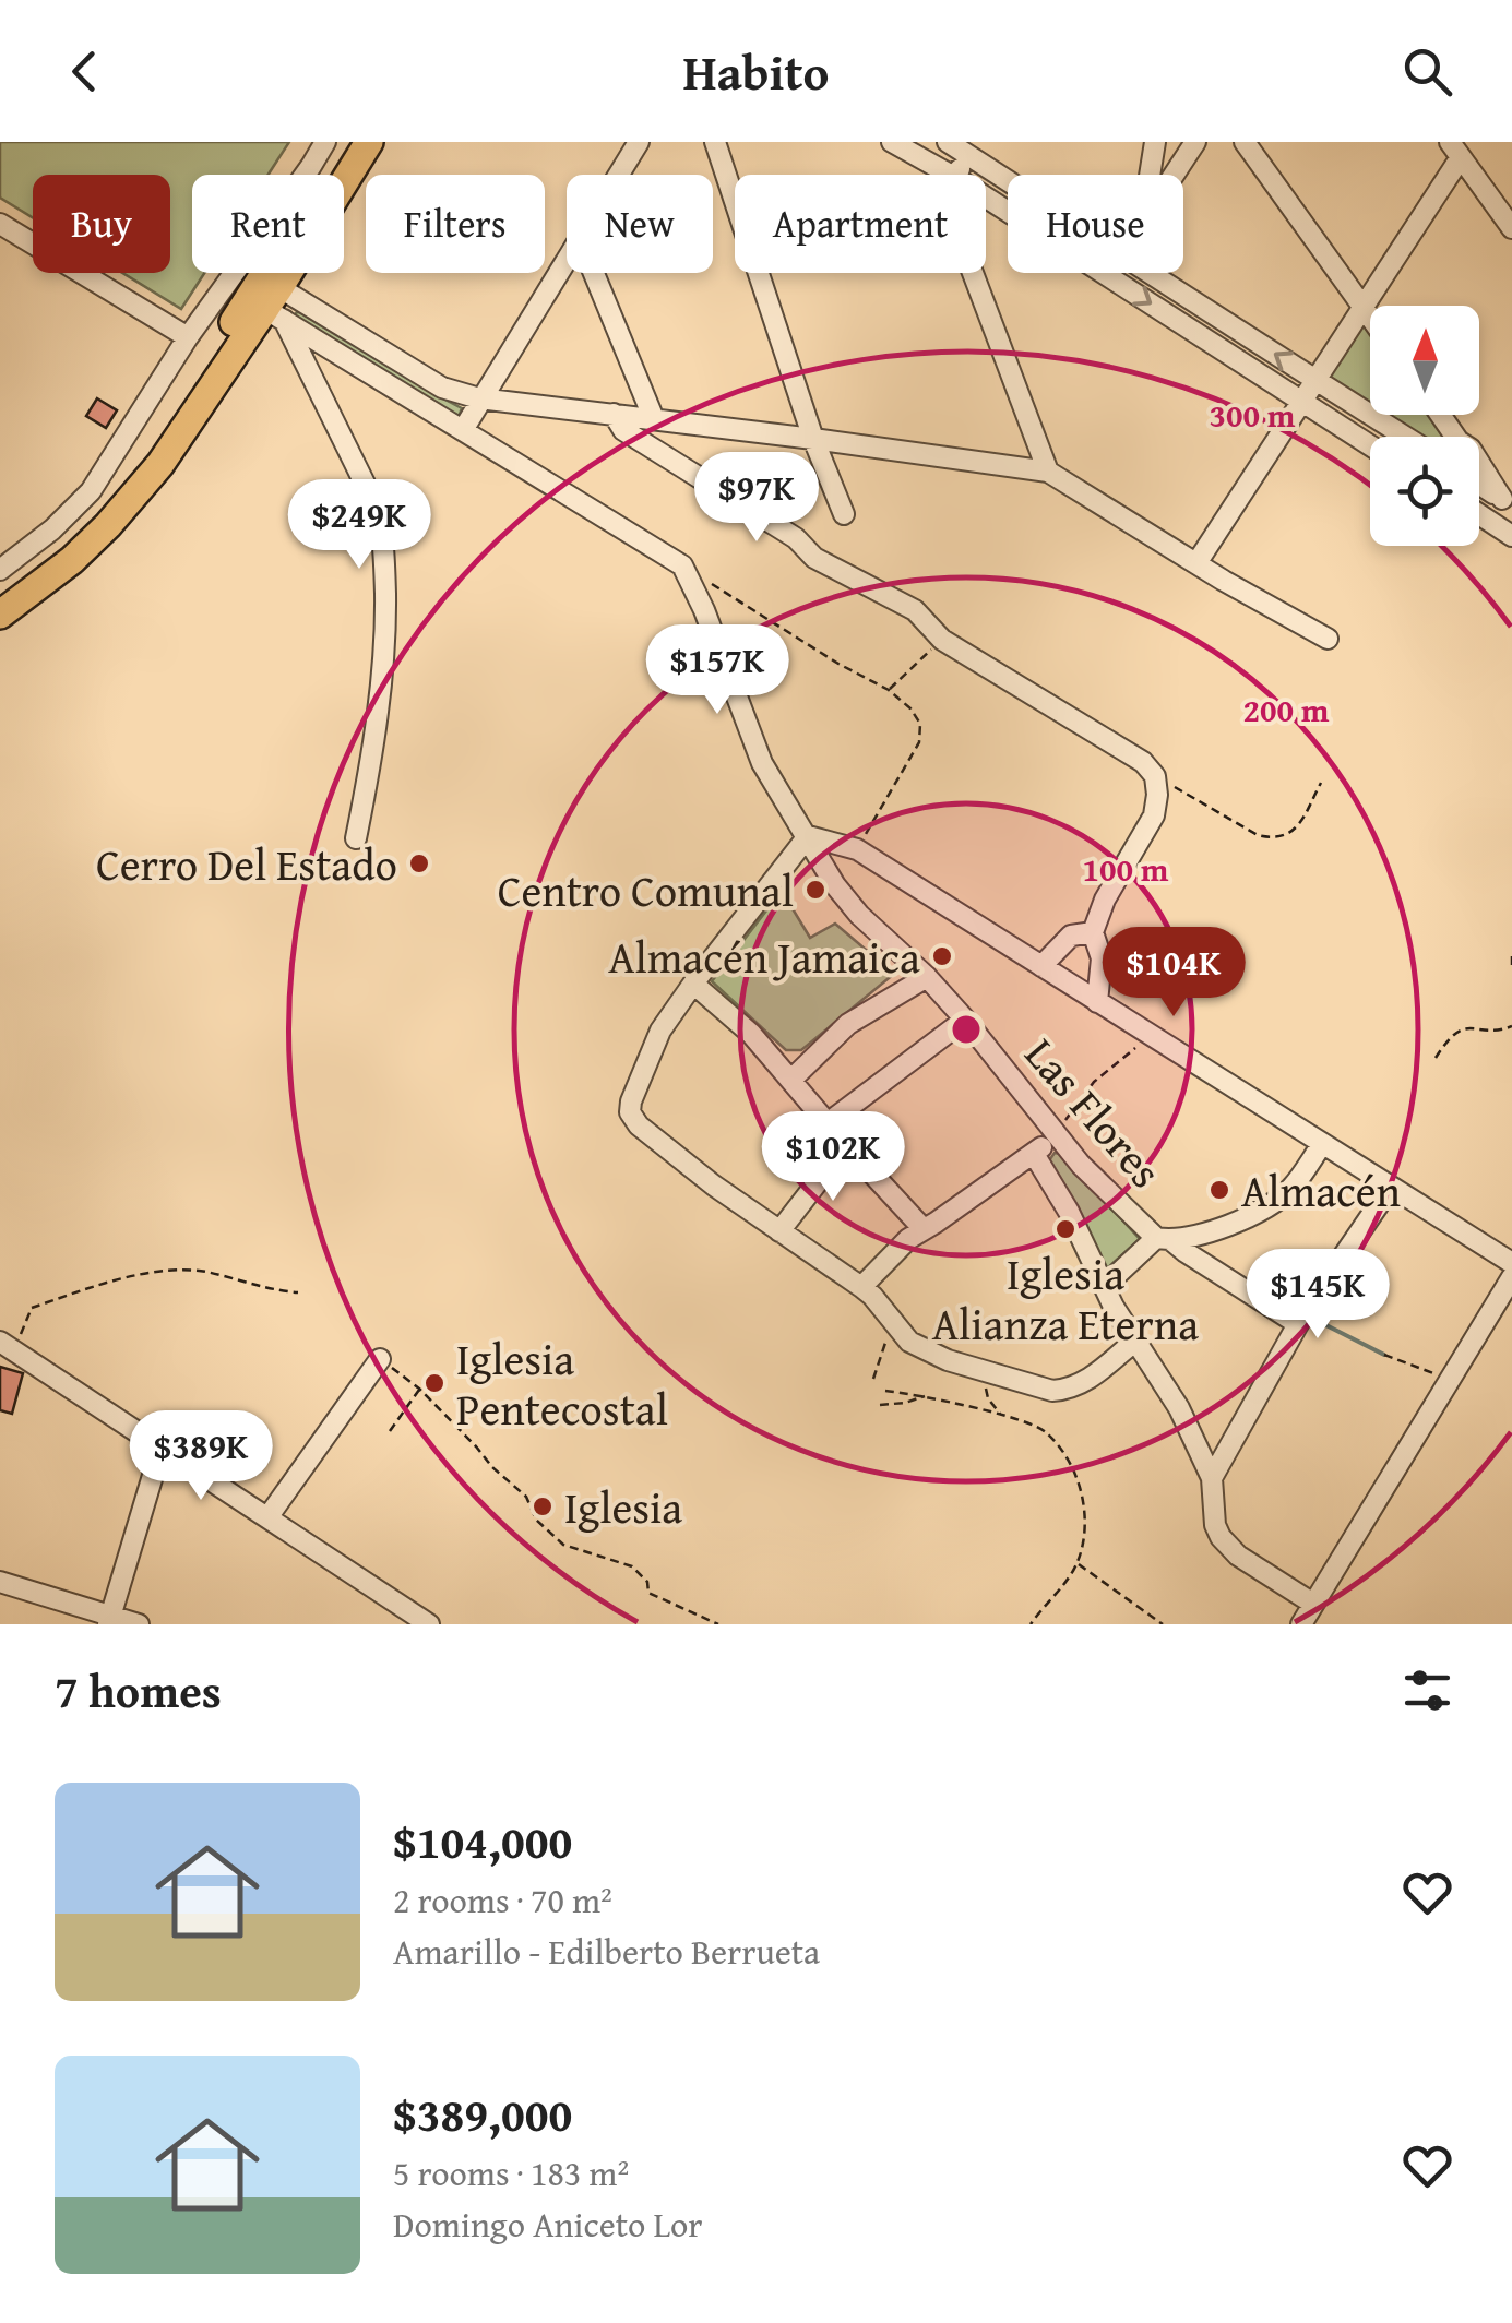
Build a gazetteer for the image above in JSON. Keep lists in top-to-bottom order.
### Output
{
  "streets": {
    "street": ["Las Flores"]
  },
  "places": [
    "Cerro Del Estado",
    "Centro Comunal",
    "Almacén Jamaica",
    "Almacén",
    "Iglesia Alianza Eterna",
    "Iglesia Pentecostal",
    "Iglesia"
  ],
  "north": "top",
  "page": {
    "header": "Habito",
    "chip": [
      "Buy",
      "Rent",
      "Filters",
      "New",
      "Apartment",
      "House"
    ],
    "price": [
      "$97K",
      "$249K",
      "$157K",
      "$104K",
      "$102K",
      "$145K",
      "$389K"
    ],
    "heading": "7 homes",
    "list": [
      {
        "name": "$104,000",
        "note": "2 rooms · 70 m² · Amarillo - Edilberto Berrueta"
      },
      {
        "name": "$389,000",
        "note": "5 rooms · 183 m² · Domingo Aniceto Lor"
      }
    ]
  },
  "rings": ["300 m", "200 m", "100 m"]
}
